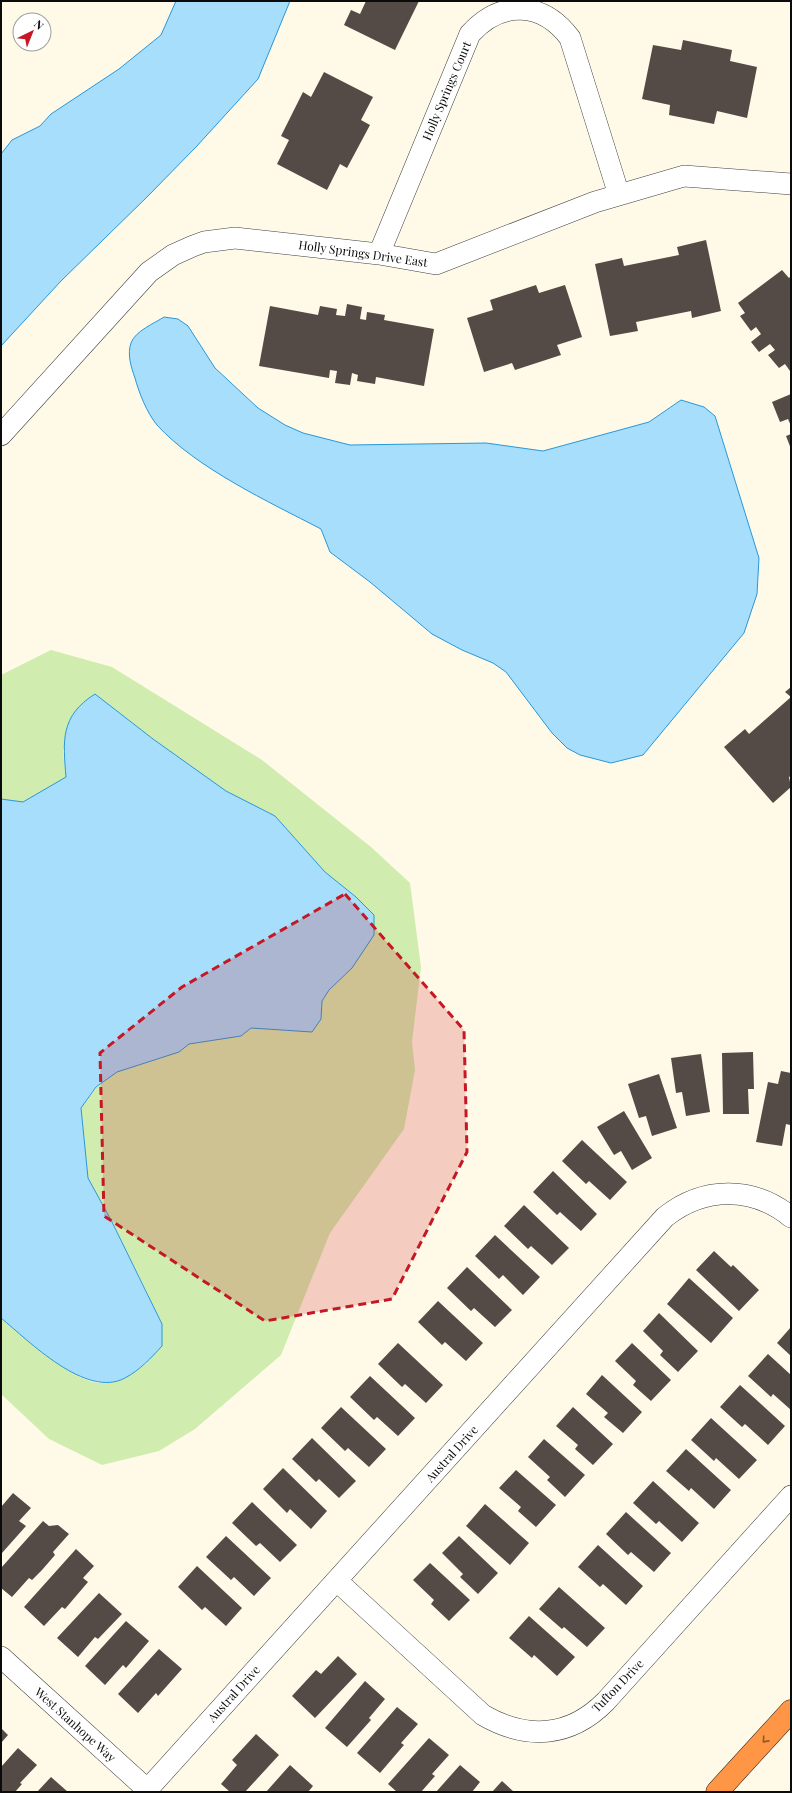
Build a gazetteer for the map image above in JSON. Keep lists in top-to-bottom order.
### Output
{
  "streets": {
    "street": [
      "Holly Springs Court",
      "Holly Springs Drive East",
      "Austral Drive",
      "Tufton Drive",
      "West Stanhope Way"
    ]
  },
  "crossings": [
    ["Holly Springs Court", "Holly Springs Drive East"],
    ["Austral Drive", "Tufton Drive"],
    ["Austral Drive", "West Stanhope Way"]
  ],
  "north": "top right"
}
